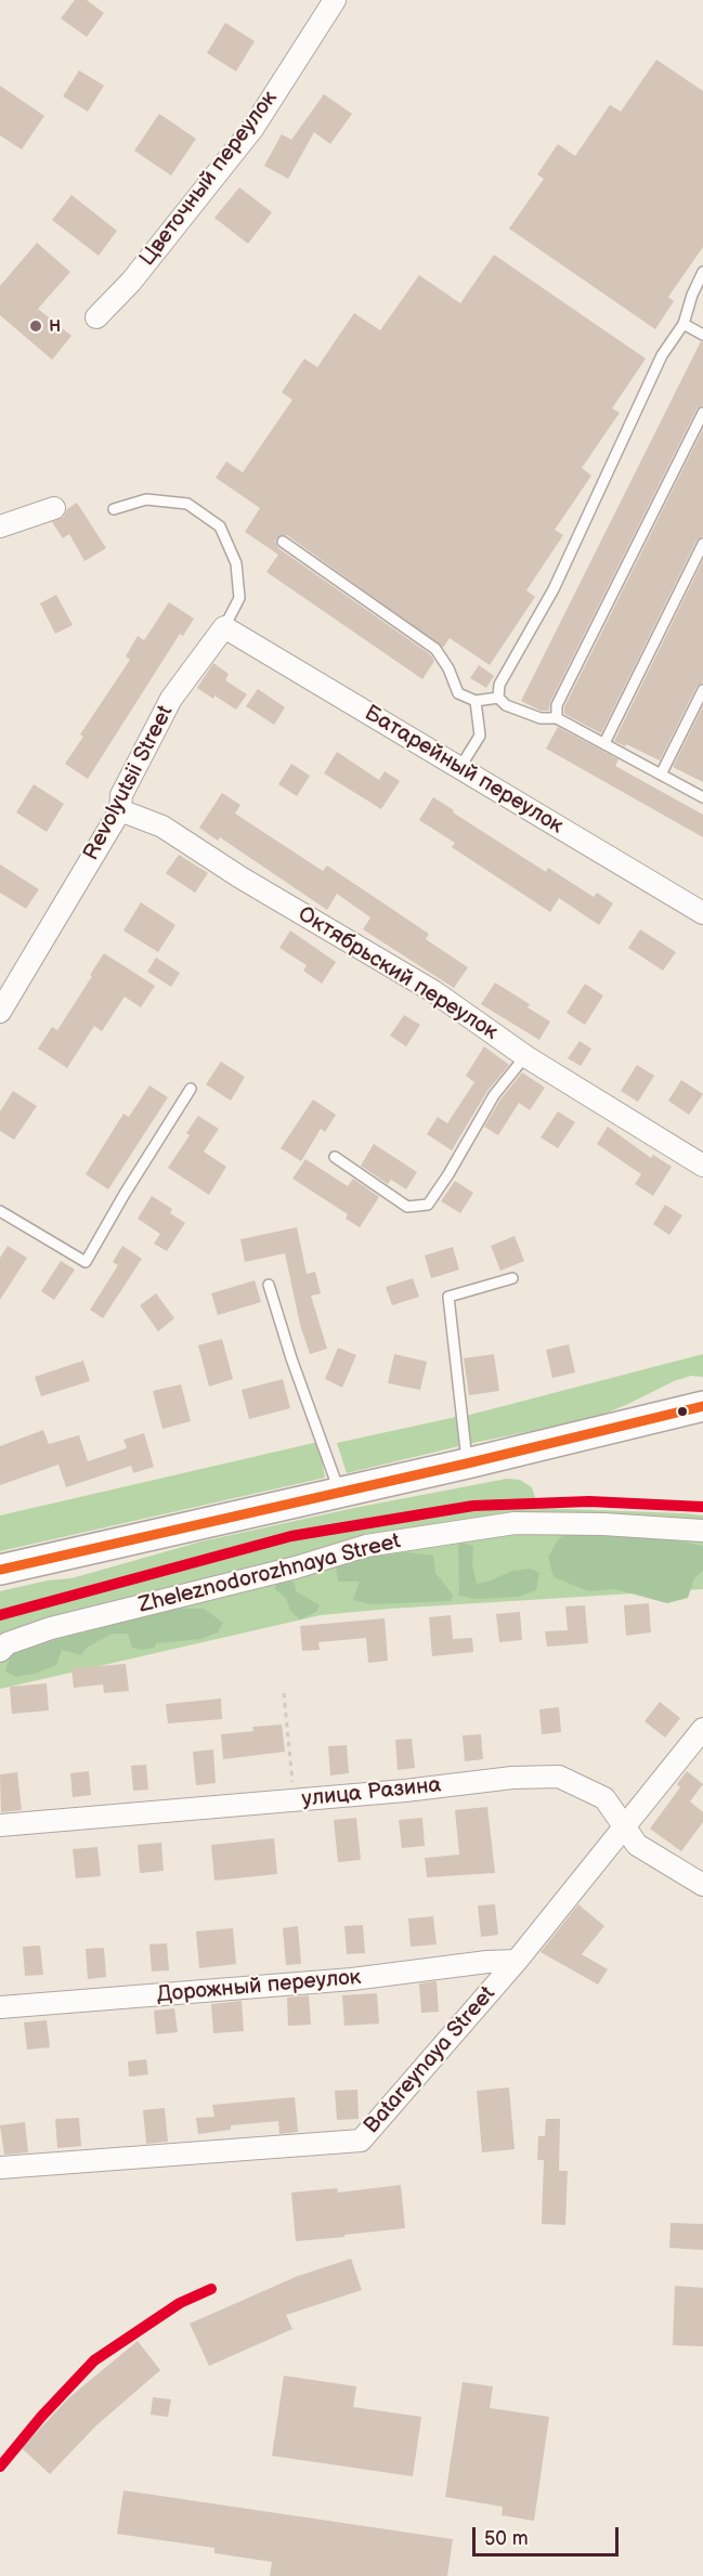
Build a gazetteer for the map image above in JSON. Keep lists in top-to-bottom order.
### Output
{
  "streets": {
    "street": [
      "Цветочный переулок",
      "Батарейный переулок",
      "Revolyutsii Street",
      "Октябрьский переулок",
      "Zheleznodorozhnaya Street",
      "улица Разина",
      "Дорожный переулок",
      "Batareynaya Street"
    ]
  },
  "crossings": [
    ["Батарейный переулок", "Revolyutsii Street"],
    ["Revolyutsii Street", "Октябрьский переулок"],
    ["улица Разина", "Batareynaya Street"],
    ["Дорожный переулок", "Batareynaya Street"]
  ],
  "places": ["н"],
  "scale_bar": "50 m"
}
